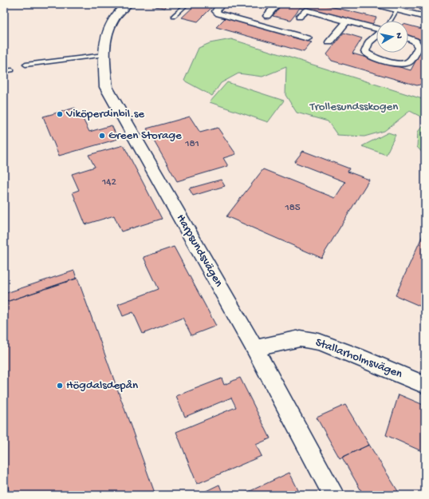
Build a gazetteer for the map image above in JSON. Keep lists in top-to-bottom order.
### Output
{
  "streets": {
    "street": ["Harpsundsvägen", "Stallarholmsvägen"]
  },
  "crossings": [
    ["Harpsundsvägen", "Stallarholmsvägen"]
  ],
  "parks": ["Trollesundsskogen"],
  "places": ["Viköperdinbil.se", "Green Storage", "Högdalsdepån"],
  "house_numbers": ["181", "142", "185"],
  "north": "right"
}
